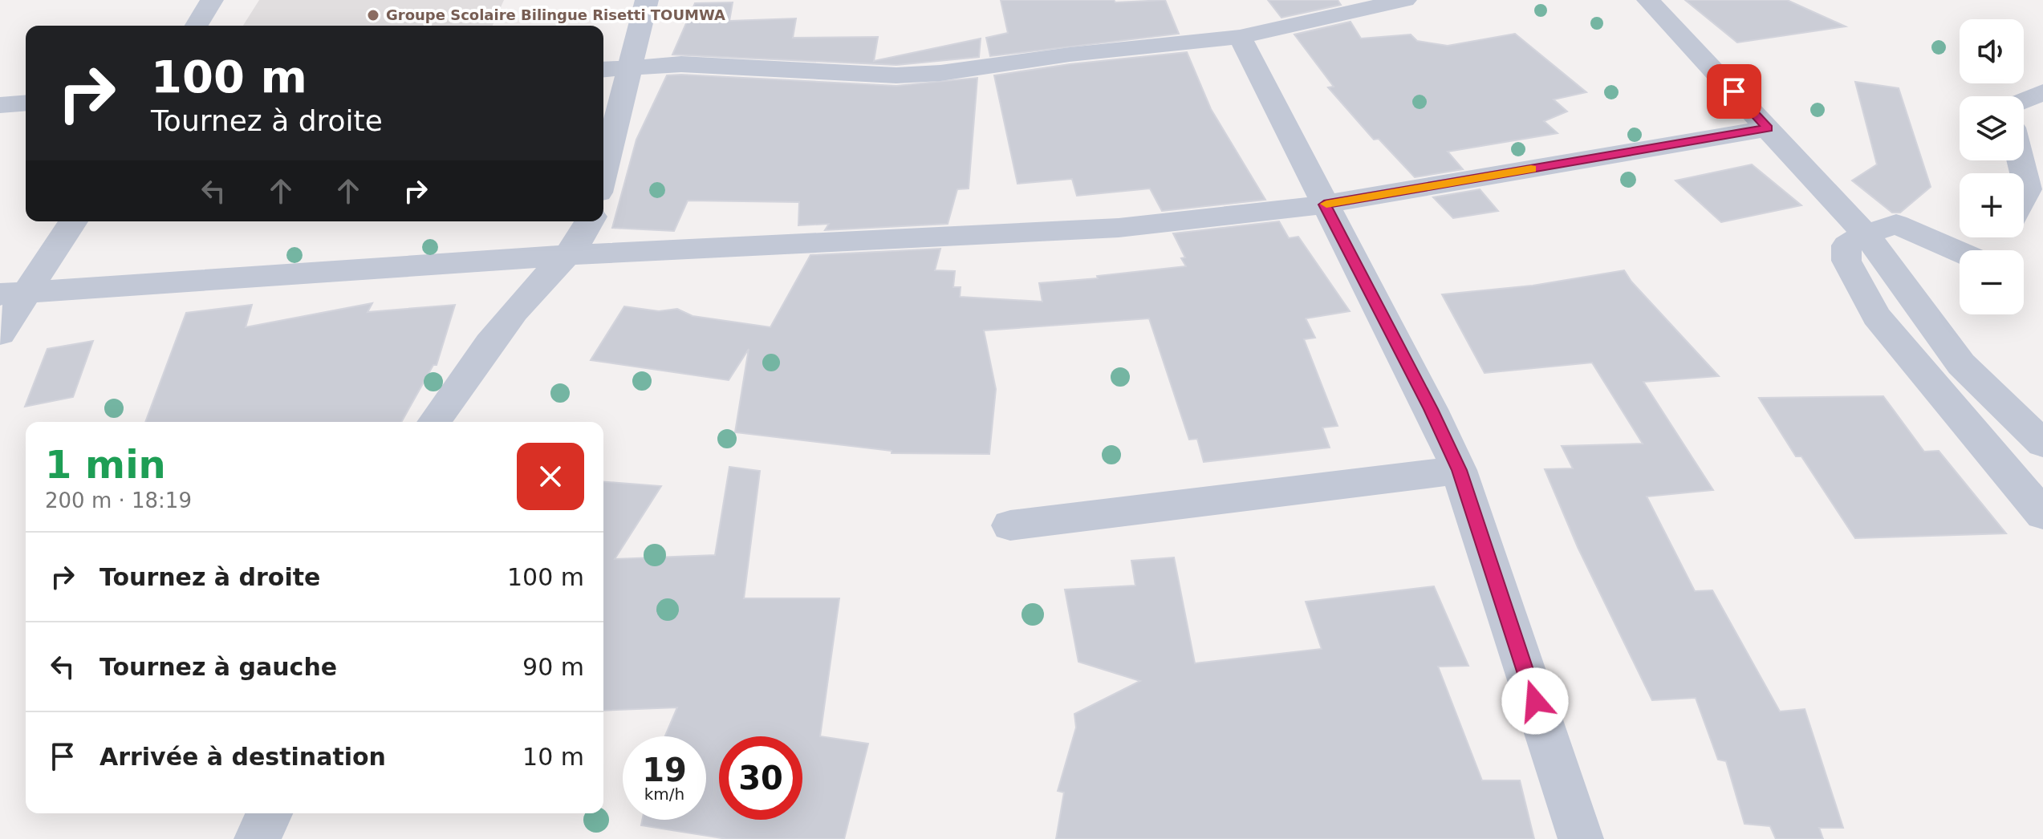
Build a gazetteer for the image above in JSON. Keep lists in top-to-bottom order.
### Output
{
  "places": ["Groupe Scolaire Bilingue Risetti TOUMWA"],
  "page": {
    "map_buttons": ["+", "−"],
    "turn": ["100 m", "Tournez à droite"],
    "heading": ["1 min", "200 m · 18:19"],
    "list": [
      {
        "name": "Tournez à droite",
        "value": "100 m"
      },
      {
        "name": "Tournez à gauche",
        "value": "90 m"
      },
      {
        "name": "Arrivée à destination",
        "value": "10 m"
      }
    ],
    "speed": "19 km/h",
    "limit": "30"
  }
}
